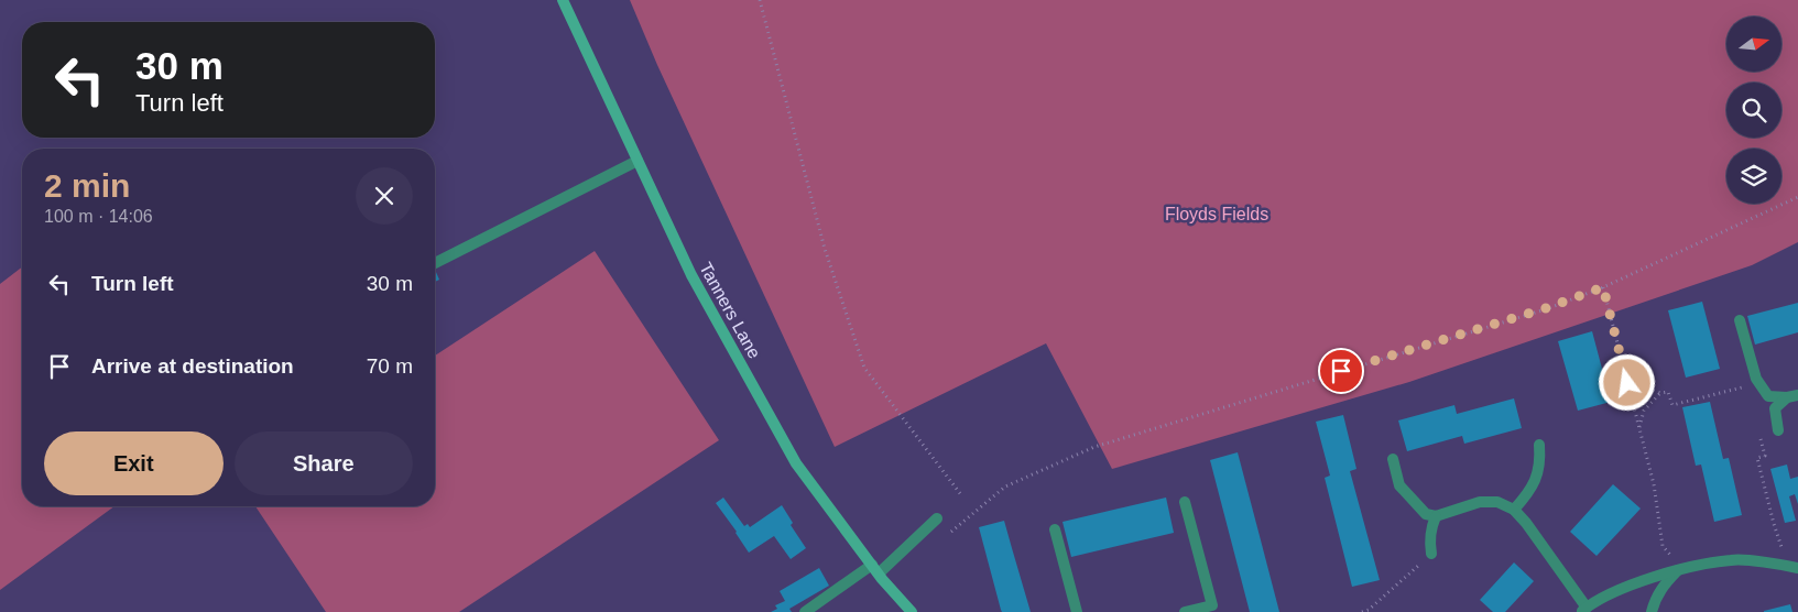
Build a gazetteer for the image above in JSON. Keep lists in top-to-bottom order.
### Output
{
  "streets": {
    "main road": ["Tanners Lane"]
  },
  "parks": ["Floyds Fields"],
  "north": "right",
  "page": {
    "turn": ["30 m", "Turn left"],
    "heading": ["2 min", "100 m · 14:06"],
    "list": [
      {
        "name": "Turn left",
        "value": "30 m"
      },
      {
        "name": "Arrive at destination",
        "value": "70 m"
      }
    ],
    "buttons": ["Exit", "Share"]
  }
}
